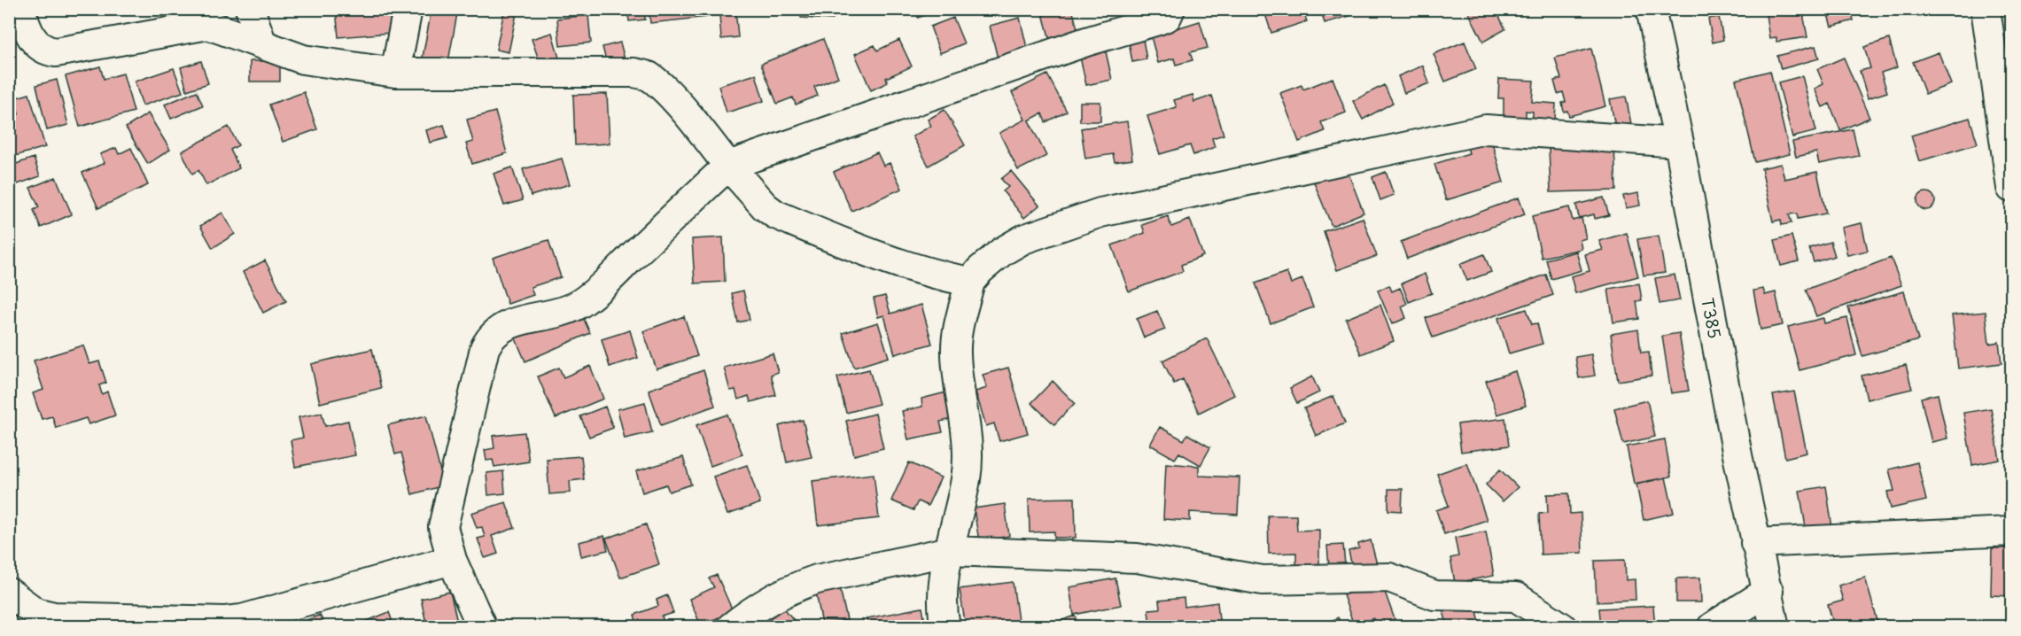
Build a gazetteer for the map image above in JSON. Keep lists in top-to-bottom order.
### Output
{
  "streets": {
    "street": ["T385"]
  }
}
